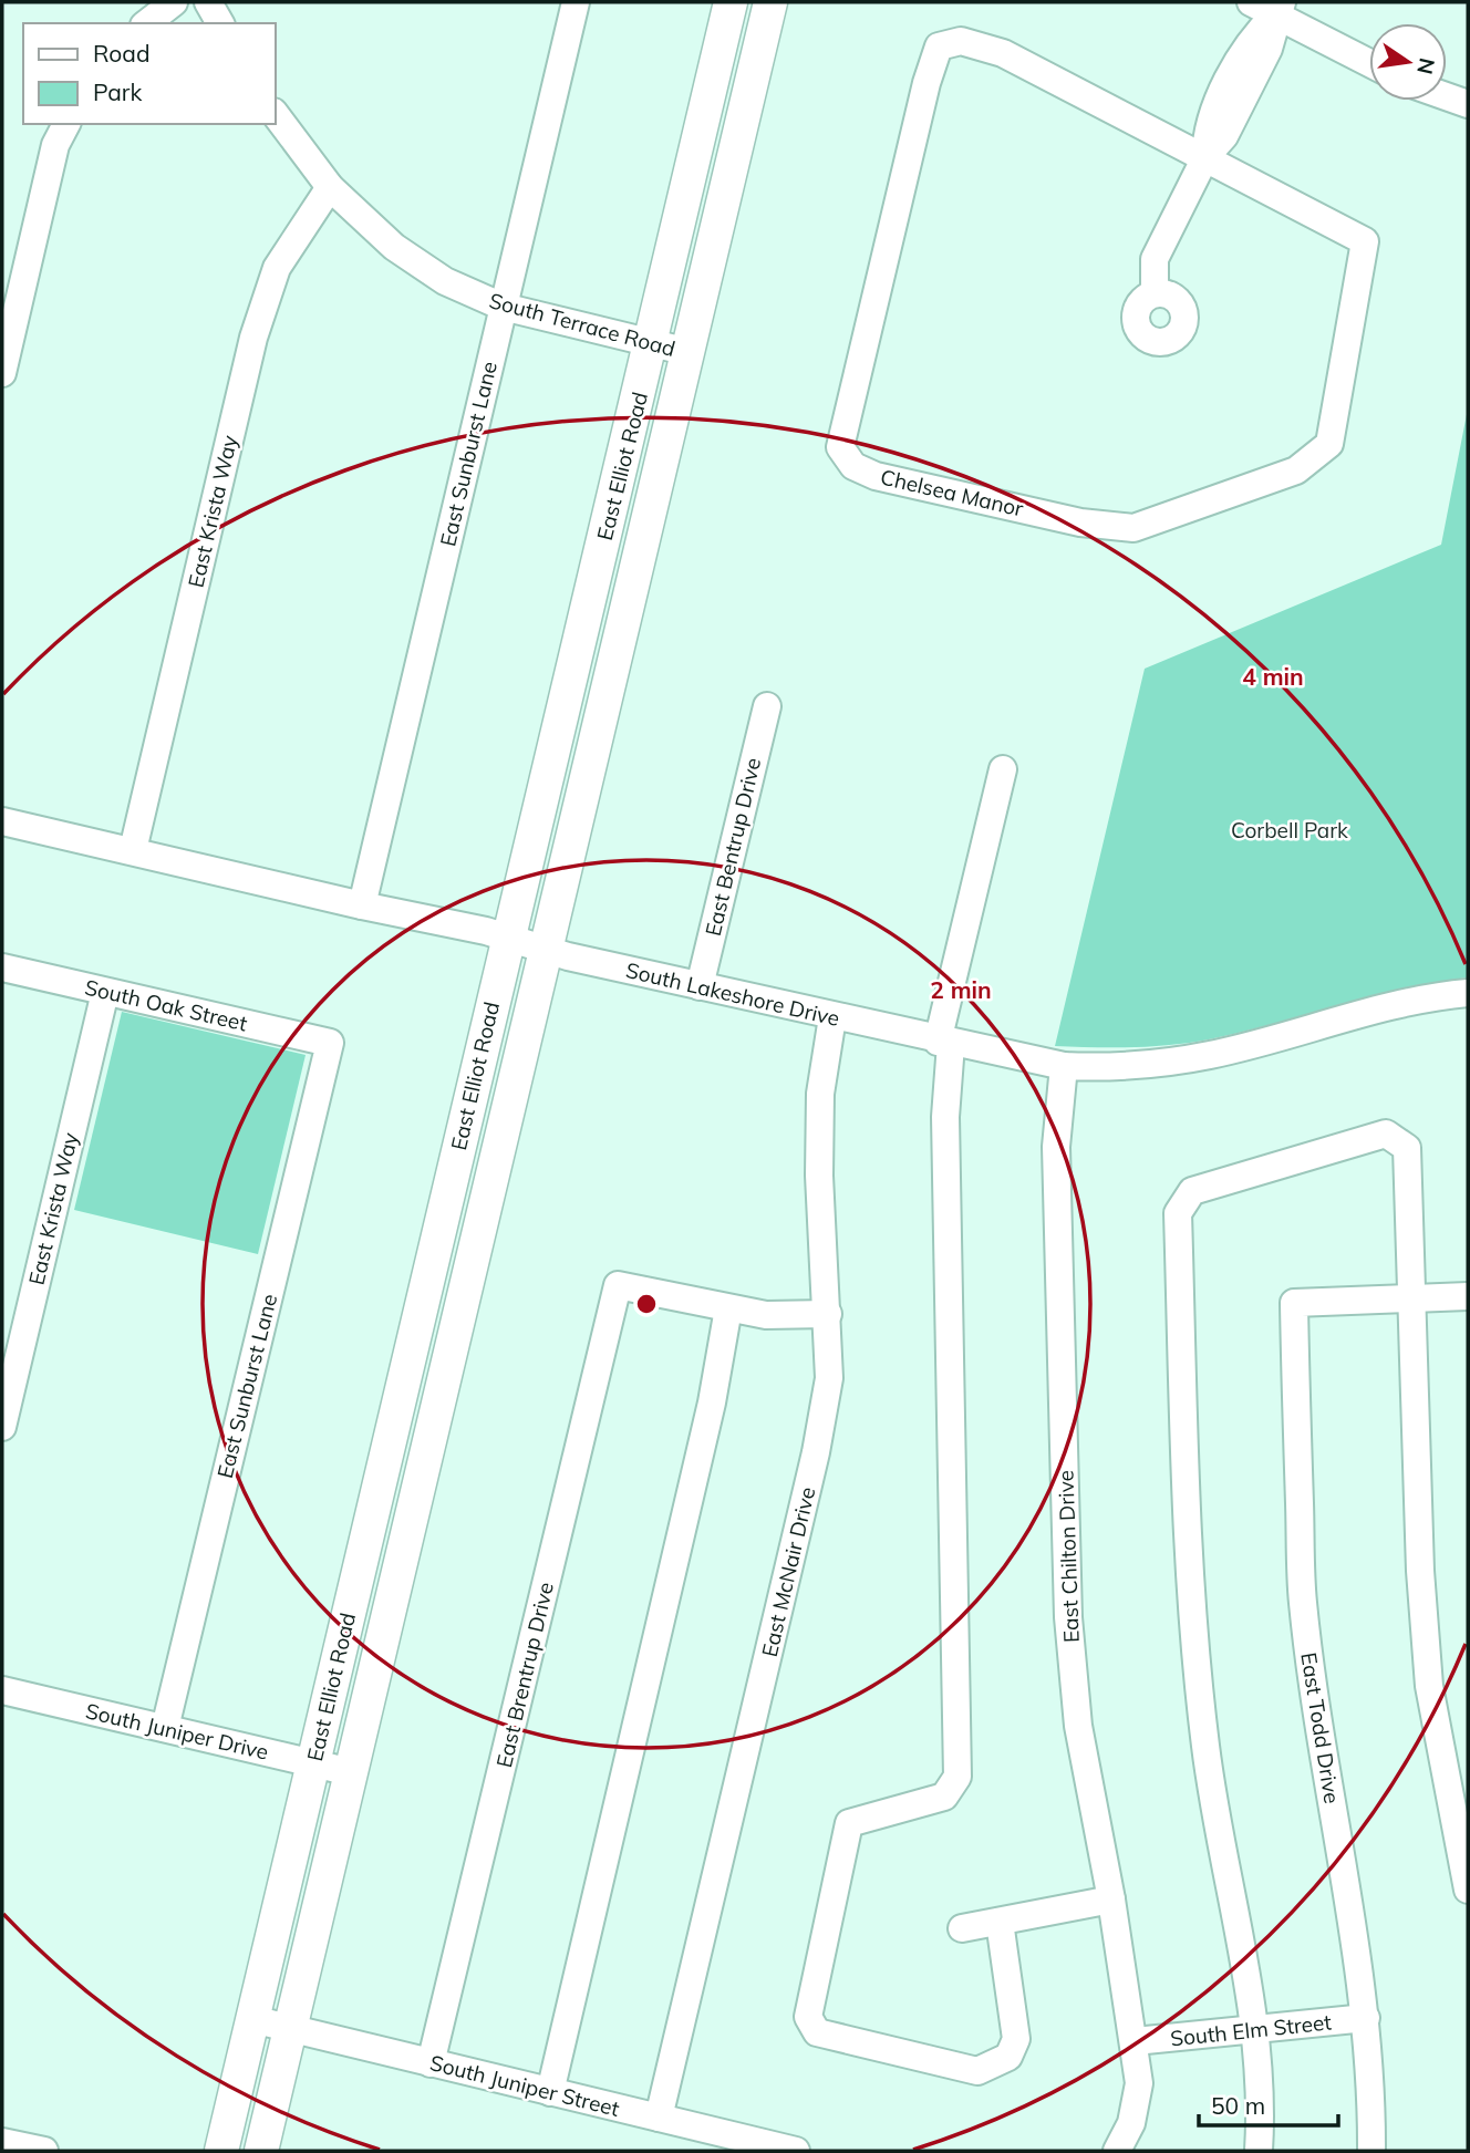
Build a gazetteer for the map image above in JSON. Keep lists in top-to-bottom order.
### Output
{
  "streets": {
    "main road": ["East Elliot Road"],
    "street": [
      "South Terrace Road",
      "East Sunburst Lane",
      "Chelsea Manor",
      "East Krista Way",
      "East Bentrup Drive",
      "South Lakeshore Drive",
      "South Oak Street",
      "East Chilton Drive",
      "East McNair Drive",
      "East Brentrup Drive",
      "East Todd Drive",
      "South Juniper Drive",
      "South Elm Street",
      "South Juniper Street"
    ]
  },
  "crossings": [
    ["South Terrace Road", "East Sunburst Lane"],
    ["South Terrace Road", "East Elliot Road"],
    ["South Terrace Road", "East Krista Way"],
    ["East Sunburst Lane", "South Lakeshore Drive"],
    ["East Sunburst Lane", "South Oak Street"],
    ["East Sunburst Lane", "South Juniper Drive"],
    ["East Elliot Road", "South Lakeshore Drive"],
    ["East Elliot Road", "South Juniper Drive"],
    ["East Elliot Road", "South Juniper Street"],
    ["East Krista Way", "South Lakeshore Drive"],
    ["East Krista Way", "South Oak Street"],
    ["East Bentrup Drive", "South Lakeshore Drive"],
    ["South Lakeshore Drive", "East Chilton Drive"],
    ["South Lakeshore Drive", "East McNair Drive"],
    ["East Chilton Drive", "South Elm Street"],
    ["East McNair Drive", "South Juniper Street"],
    ["East Brentrup Drive", "South Juniper Street"],
    ["East Todd Drive", "South Elm Street"]
  ],
  "parks": ["Corbell Park"],
  "legend": ["Road", "Park"],
  "scale_bar": "50 m",
  "north": "right",
  "rings": ["4 min", "2 min"]
}
